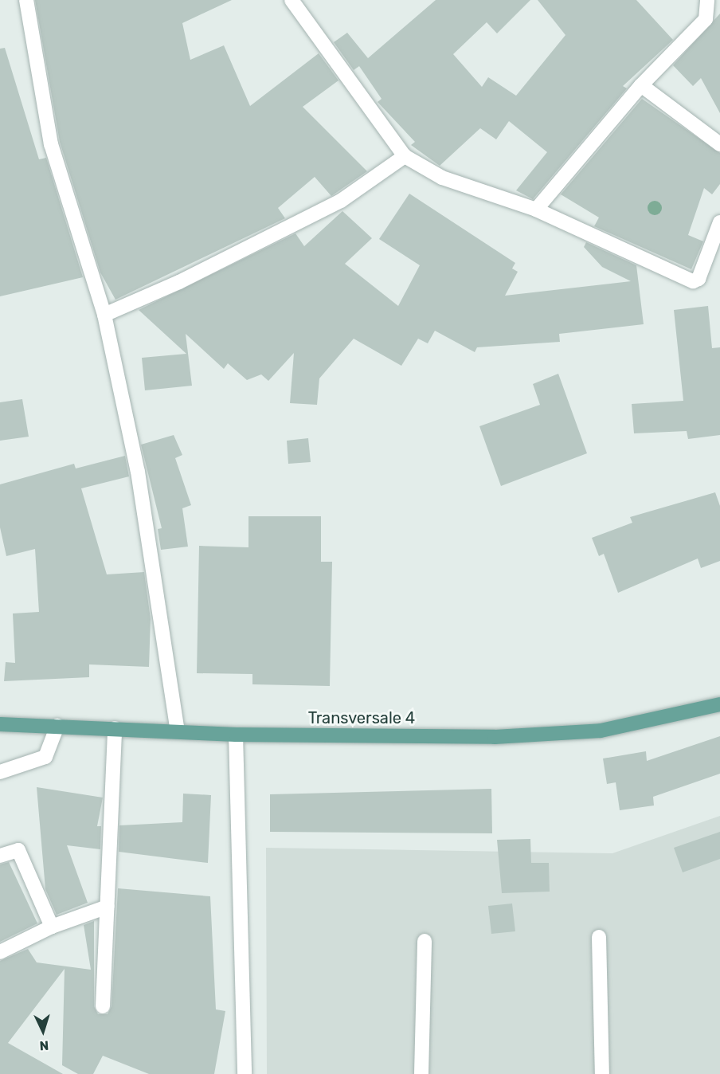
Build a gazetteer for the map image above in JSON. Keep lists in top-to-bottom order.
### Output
{
  "streets": {
    "main road": ["Transversale 4"]
  },
  "north": "bottom"
}
